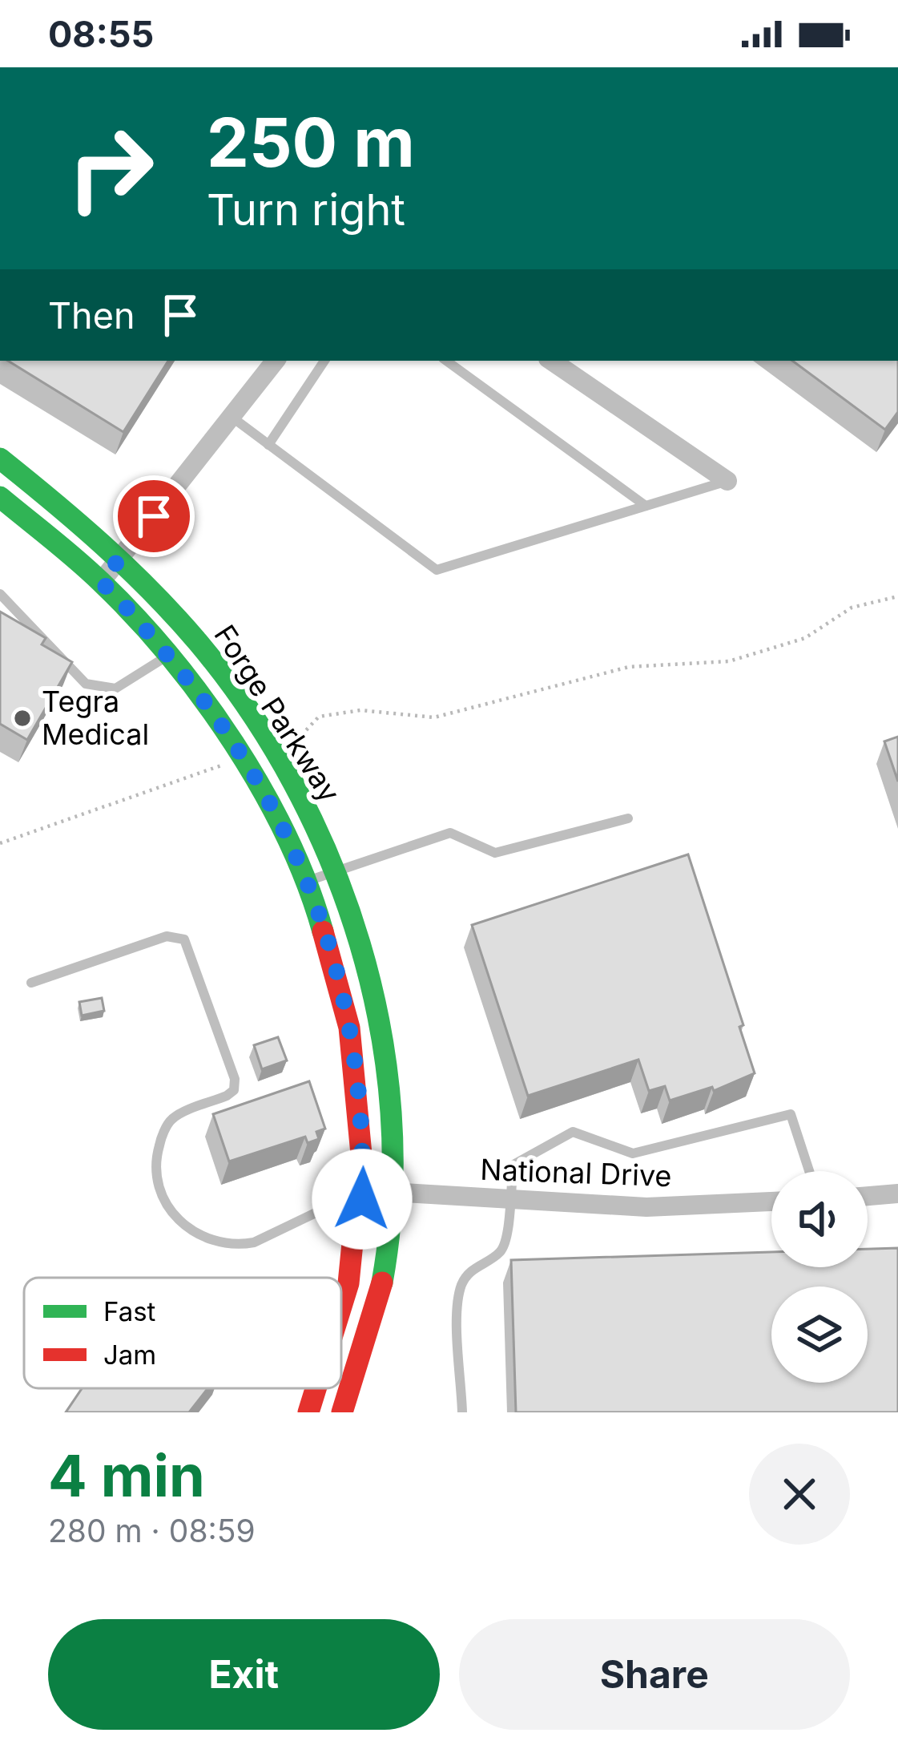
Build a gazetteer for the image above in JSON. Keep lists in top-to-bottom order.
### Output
{
  "streets": {
    "street": ["Forge Parkway", "National Drive"]
  },
  "crossings": [
    ["Forge Parkway", "National Drive"]
  ],
  "places": ["Tegra Medical"],
  "legend": ["Fast", "Jam"],
  "page": {
    "status": "08:55",
    "turn": ["250 m", "Turn right"],
    "then": "Then",
    "heading": ["4 min", "280 m · 08:59"],
    "buttons": ["Exit", "Share"]
  }
}
